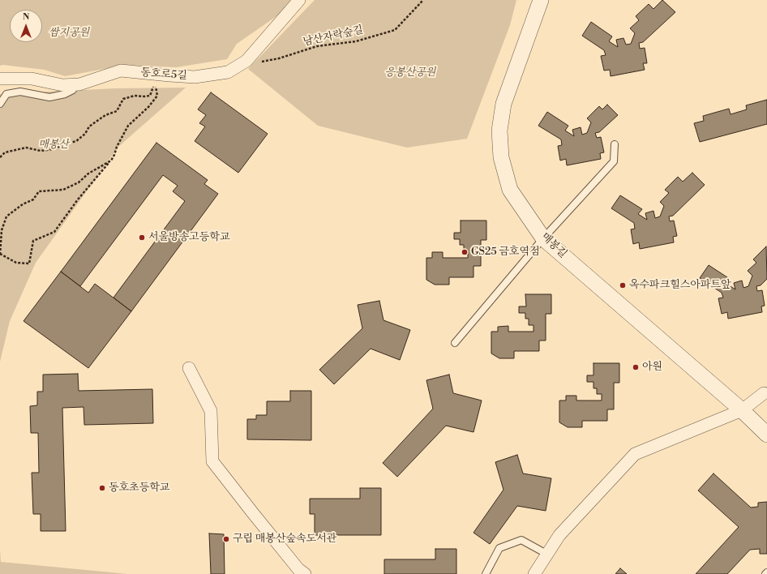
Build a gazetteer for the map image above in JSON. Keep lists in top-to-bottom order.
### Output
{
  "streets": {
    "street": ["동호로5길", "매봉길"],
    "path": ["남산자락숲길"]
  },
  "parks": ["쌈지공원", "응봉산공원", "매봉산"],
  "places": [
    "서울방송고등학교",
    "GS25 금호역점",
    "옥수파크힐스아파트앞",
    "아원",
    "동호초등학교",
    "구립 매봉산숲속도서관"
  ],
  "north": "top"
}
